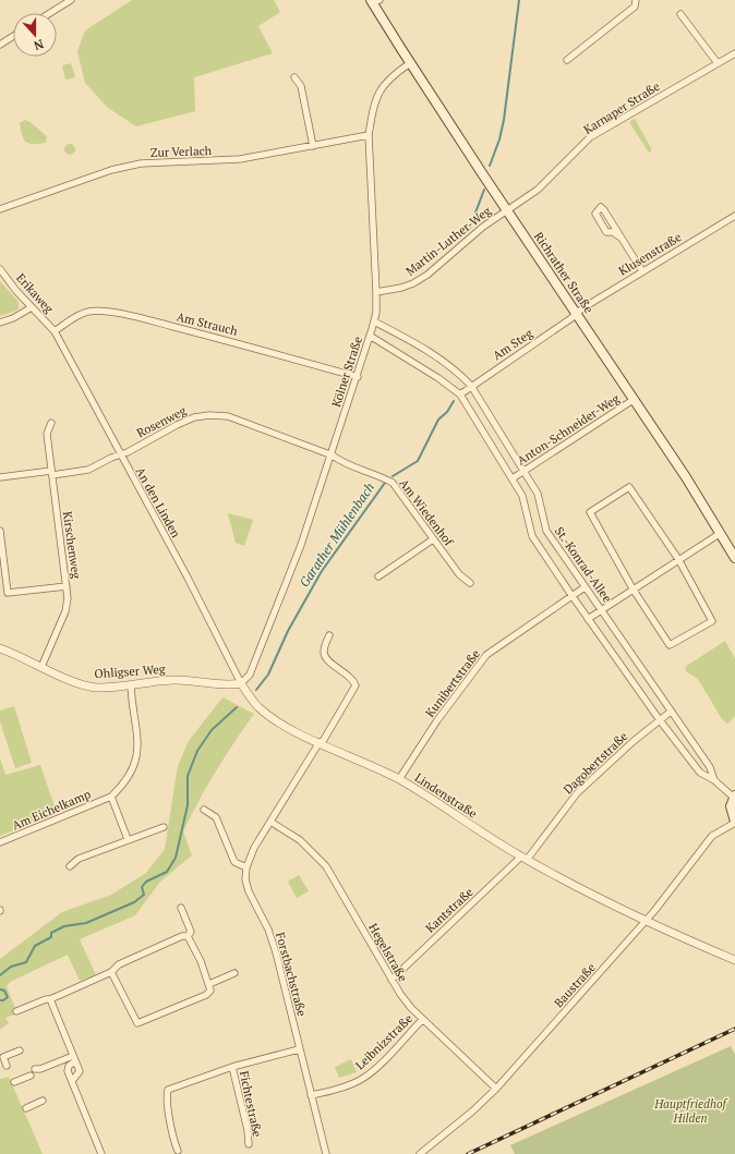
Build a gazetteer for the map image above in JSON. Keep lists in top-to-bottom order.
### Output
{
  "streets": {
    "main road": ["Richrather Straße", "Baustraße"],
    "street": [
      "Karnaper Straße",
      "Zur Verlach",
      "Martin-Luther-Weg",
      "Klusenstraße",
      "Erikaweg",
      "Am Strauch",
      "Am Steg",
      "Kölner Straße",
      "Rosenweg",
      "Anton-Schneider-Weg",
      "An den Linden",
      "Am Wiedenhof",
      "Kirschenweg",
      "St.-Konrad-Allee",
      "Ohligser Weg",
      "Kunibertstraße",
      "Dagobertstraße",
      "Lindenstraße",
      "Am Eichelkamp",
      "Kantstraße",
      "Hegelstraße",
      "Forstbachstraße",
      "Leibnizstraße",
      "Fichtestraße"
    ]
  },
  "crossings": [
    ["Karnaper Straße", "Martin-Luther-Weg"],
    ["Karnaper Straße", "Richrather Straße"],
    ["Zur Verlach", "Kölner Straße"],
    ["Martin-Luther-Weg", "Richrather Straße"],
    ["Martin-Luther-Weg", "Kölner Straße"],
    ["Klusenstraße", "Richrather Straße"],
    ["Klusenstraße", "Am Steg"],
    ["Richrather Straße", "Am Steg"],
    ["Richrather Straße", "Kölner Straße"],
    ["Richrather Straße", "Anton-Schneider-Weg"],
    ["Erikaweg", "Am Strauch"],
    ["Erikaweg", "An den Linden"],
    ["Am Strauch", "Kölner Straße"],
    ["Am Strauch", "An den Linden"],
    ["Am Steg", "St.-Konrad-Allee"],
    ["Kölner Straße", "Rosenweg"],
    ["Kölner Straße", "An den Linden"],
    ["Kölner Straße", "Am Wiedenhof"],
    ["Kölner Straße", "St.-Konrad-Allee"],
    ["Kölner Straße", "Ohligser Weg"],
    ["Kölner Straße", "Lindenstraße"],
    ["Rosenweg", "An den Linden"],
    ["Rosenweg", "Am Wiedenhof"],
    ["Rosenweg", "Kirschenweg"],
    ["Anton-Schneider-Weg", "St.-Konrad-Allee"],
    ["An den Linden", "Ohligser Weg"],
    ["An den Linden", "Lindenstraße"],
    ["Kirschenweg", "Ohligser Weg"],
    ["St.-Konrad-Allee", "Kunibertstraße"],
    ["St.-Konrad-Allee", "Dagobertstraße"],
    ["St.-Konrad-Allee", "Baustraße"],
    ["Ohligser Weg", "Lindenstraße"],
    ["Ohligser Weg", "Am Eichelkamp"],
    ["Kunibertstraße", "Lindenstraße"],
    ["Dagobertstraße", "Lindenstraße"],
    ["Dagobertstraße", "Kantstraße"],
    ["Lindenstraße", "Kantstraße"],
    ["Lindenstraße", "Forstbachstraße"],
    ["Lindenstraße", "Baustraße"],
    ["Kantstraße", "Hegelstraße"],
    ["Hegelstraße", "Forstbachstraße"],
    ["Hegelstraße", "Baustraße"],
    ["Hegelstraße", "Leibnizstraße"],
    ["Forstbachstraße", "Leibnizstraße"],
    ["Forstbachstraße", "Fichtestraße"]
  ],
  "water": ["Garather Mühlenbach"],
  "parks": ["Hauptfriedhof Hilden"],
  "north": "bottom"
}
